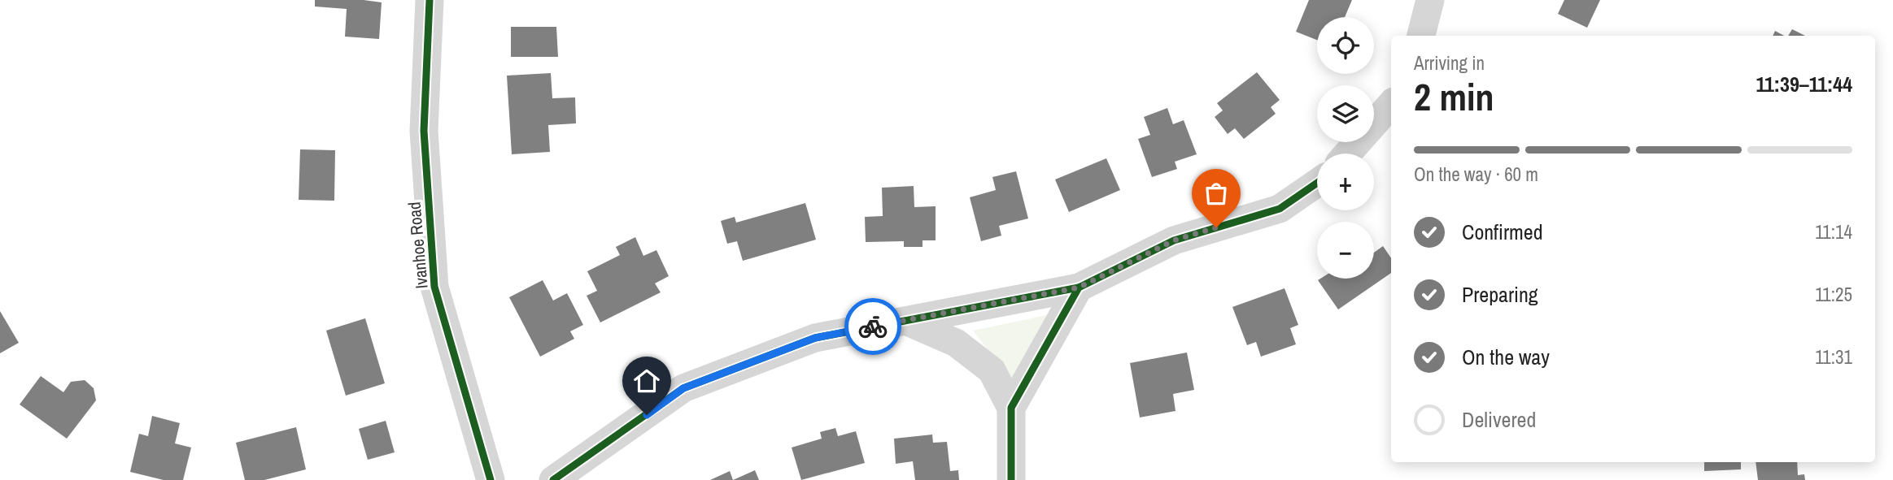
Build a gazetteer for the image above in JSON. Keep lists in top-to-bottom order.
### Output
{
  "streets": {
    "street": ["Ivanhoe Road"]
  },
  "page": {
    "map_buttons": ["+", "−"],
    "heading": ["2 min", "Arriving in", "11:39–11:44"],
    "bar": "On the way · 60 m",
    "list": [
      ["Confirmed", "11:14"],
      ["Preparing", "11:25"],
      ["On the way", "11:31"],
      "Delivered"
    ]
  }
}
